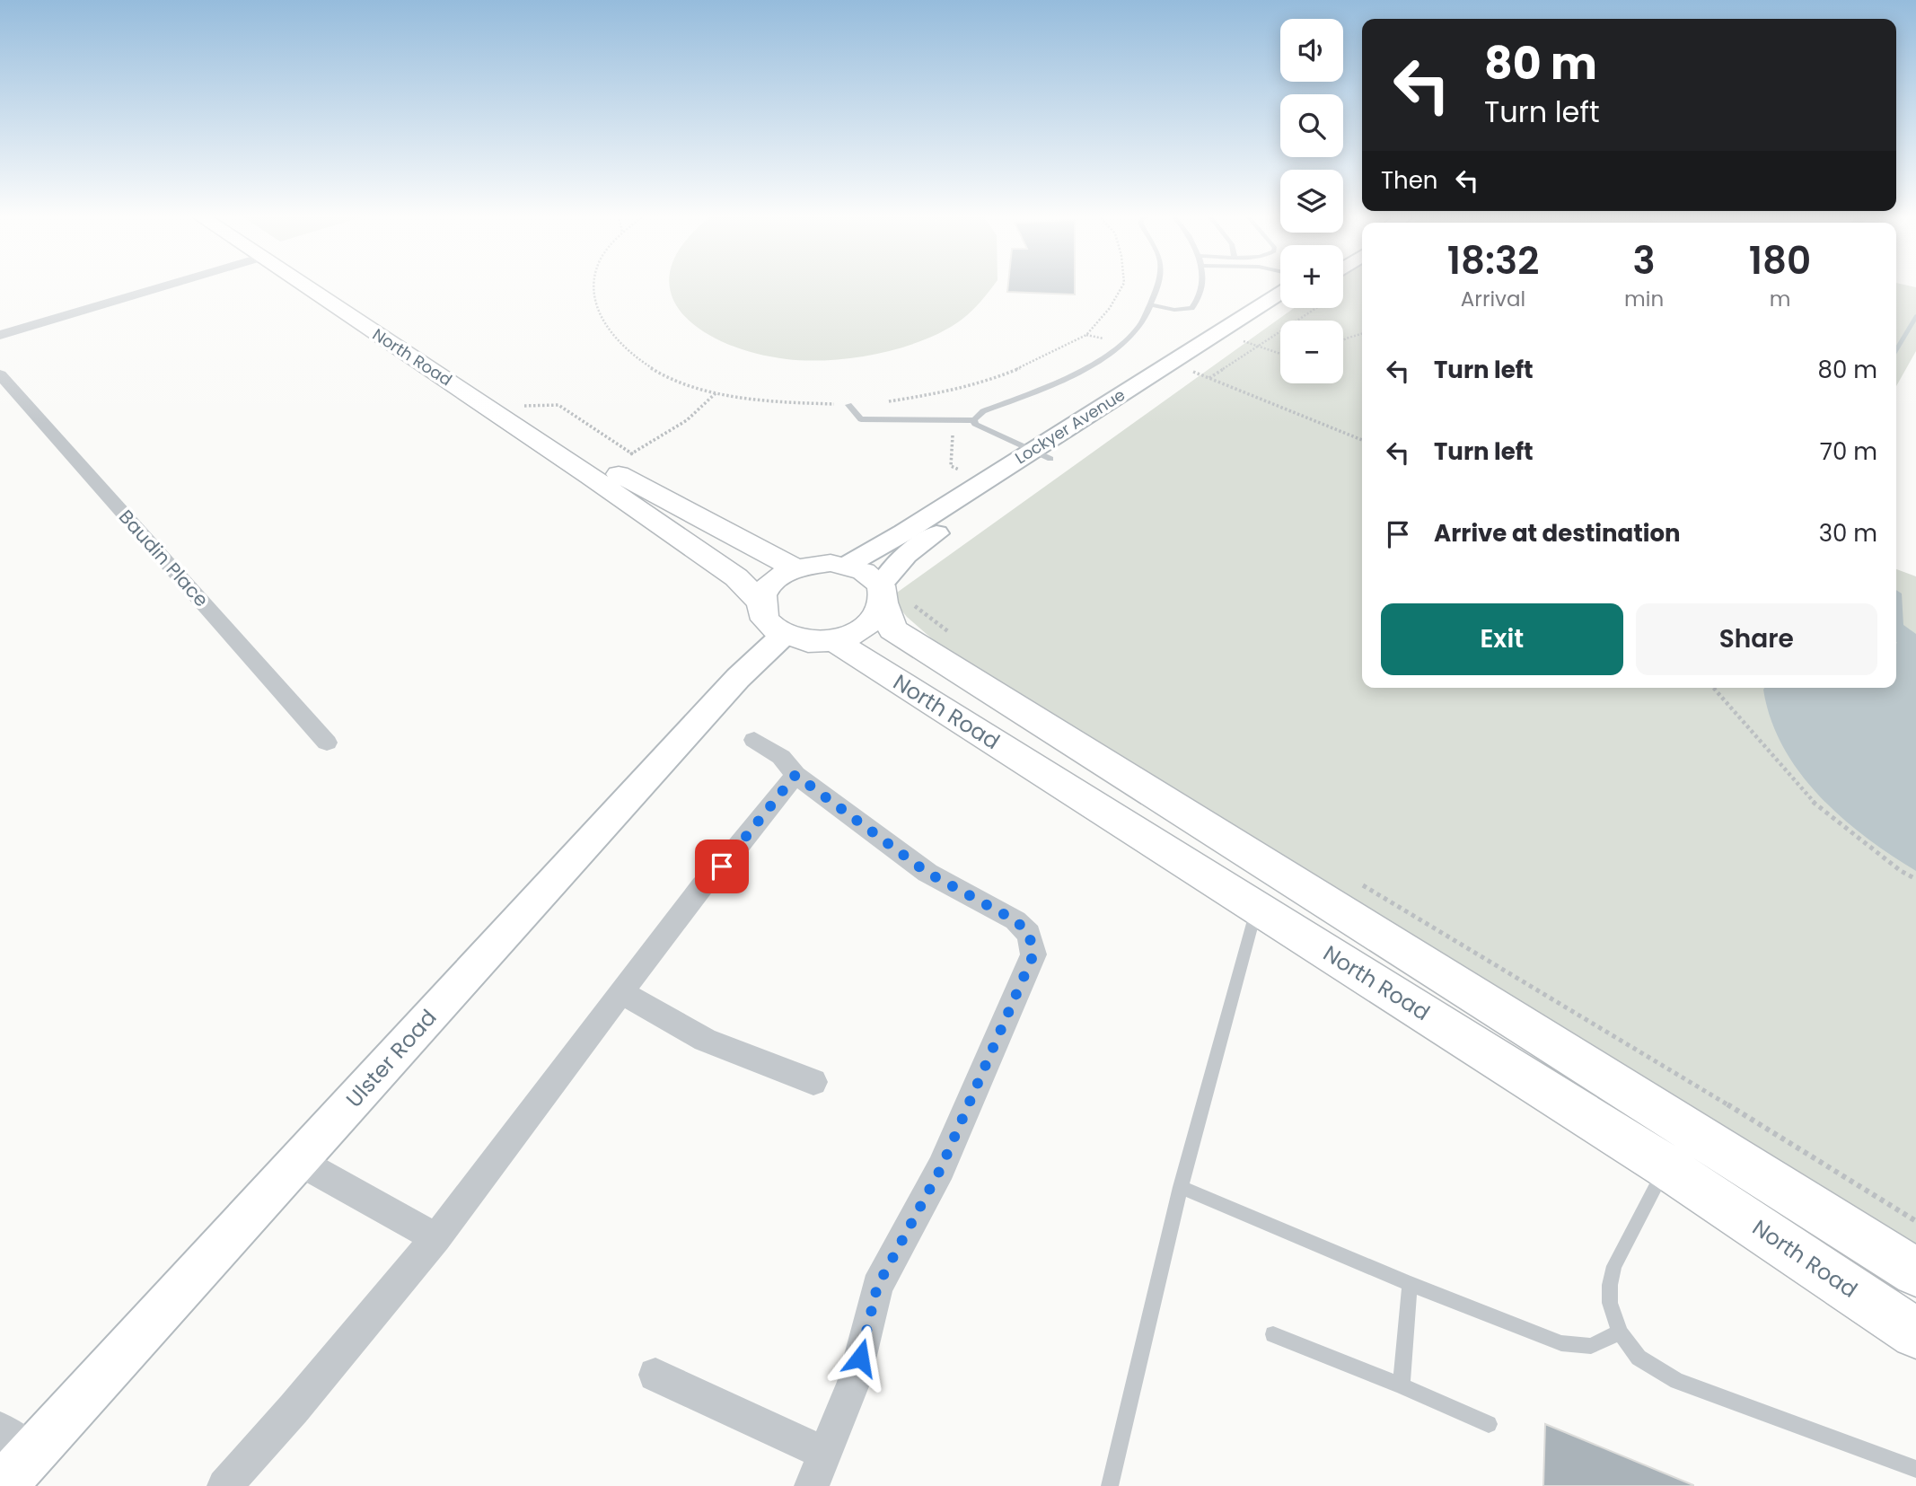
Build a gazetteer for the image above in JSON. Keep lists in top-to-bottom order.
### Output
{
  "streets": {
    "main road": ["North Road", "Lockyer Avenue", "Ulster Road"],
    "street": ["Baudin Place"]
  },
  "crossings": [
    ["North Road", "Lockyer Avenue"],
    ["North Road", "Ulster Road"],
    ["Lockyer Avenue", "Ulster Road"]
  ],
  "page": {
    "map_buttons": ["+", "−"],
    "turn": ["80 m", "Turn left"],
    "then": "Then",
    "eta": [
      "18:32",
      "Arrival",
      "3",
      "min",
      "180",
      "m"
    ],
    "list": [
      {
        "name": "Turn left",
        "value": "80 m"
      },
      {
        "name": "Turn left",
        "value": "70 m"
      },
      {
        "name": "Arrive at destination",
        "value": "30 m"
      }
    ],
    "buttons": ["Exit", "Share"]
  }
}
